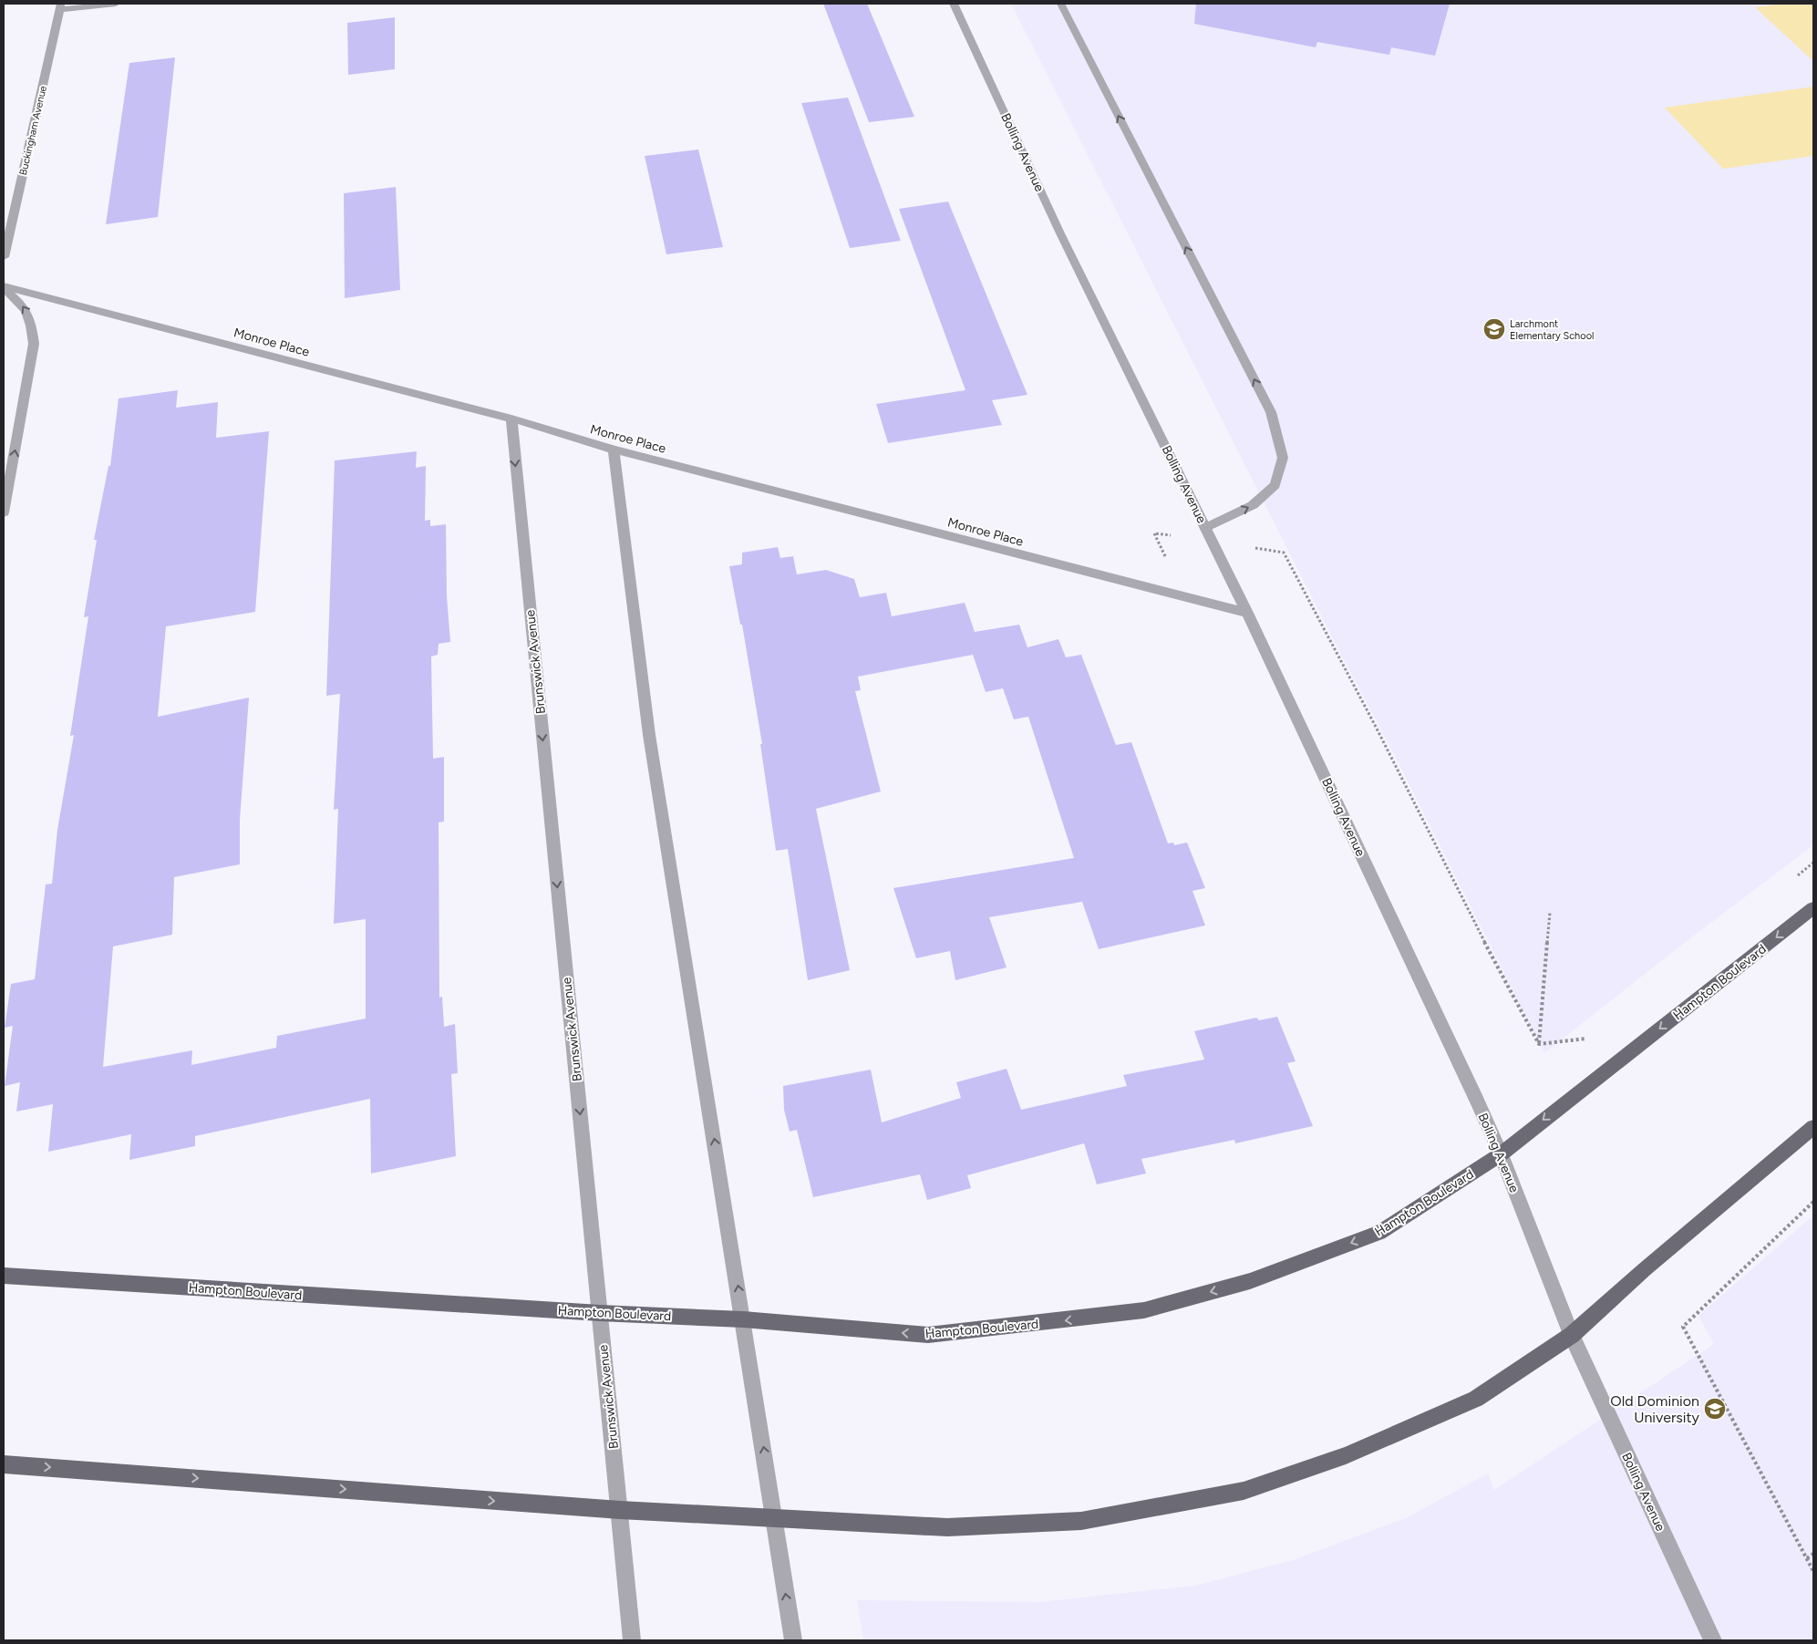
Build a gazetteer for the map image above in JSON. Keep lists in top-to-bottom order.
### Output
{
  "streets": {
    "main road": ["Hampton Boulevard"],
    "street": [
      "Buckingham Avenue",
      "Bolling Avenue",
      "Monroe Place",
      "Brunswick Avenue"
    ]
  },
  "crossings": [
    ["Bolling Avenue", "Monroe Place"],
    ["Bolling Avenue", "Hampton Boulevard"],
    ["Monroe Place", "Brunswick Avenue"],
    ["Brunswick Avenue", "Hampton Boulevard"]
  ],
  "one_way": ["Hampton Boulevard"],
  "places": {
    "school or university": ["Larchmont Elementary School", "Old Dominion University"]
  }
}
